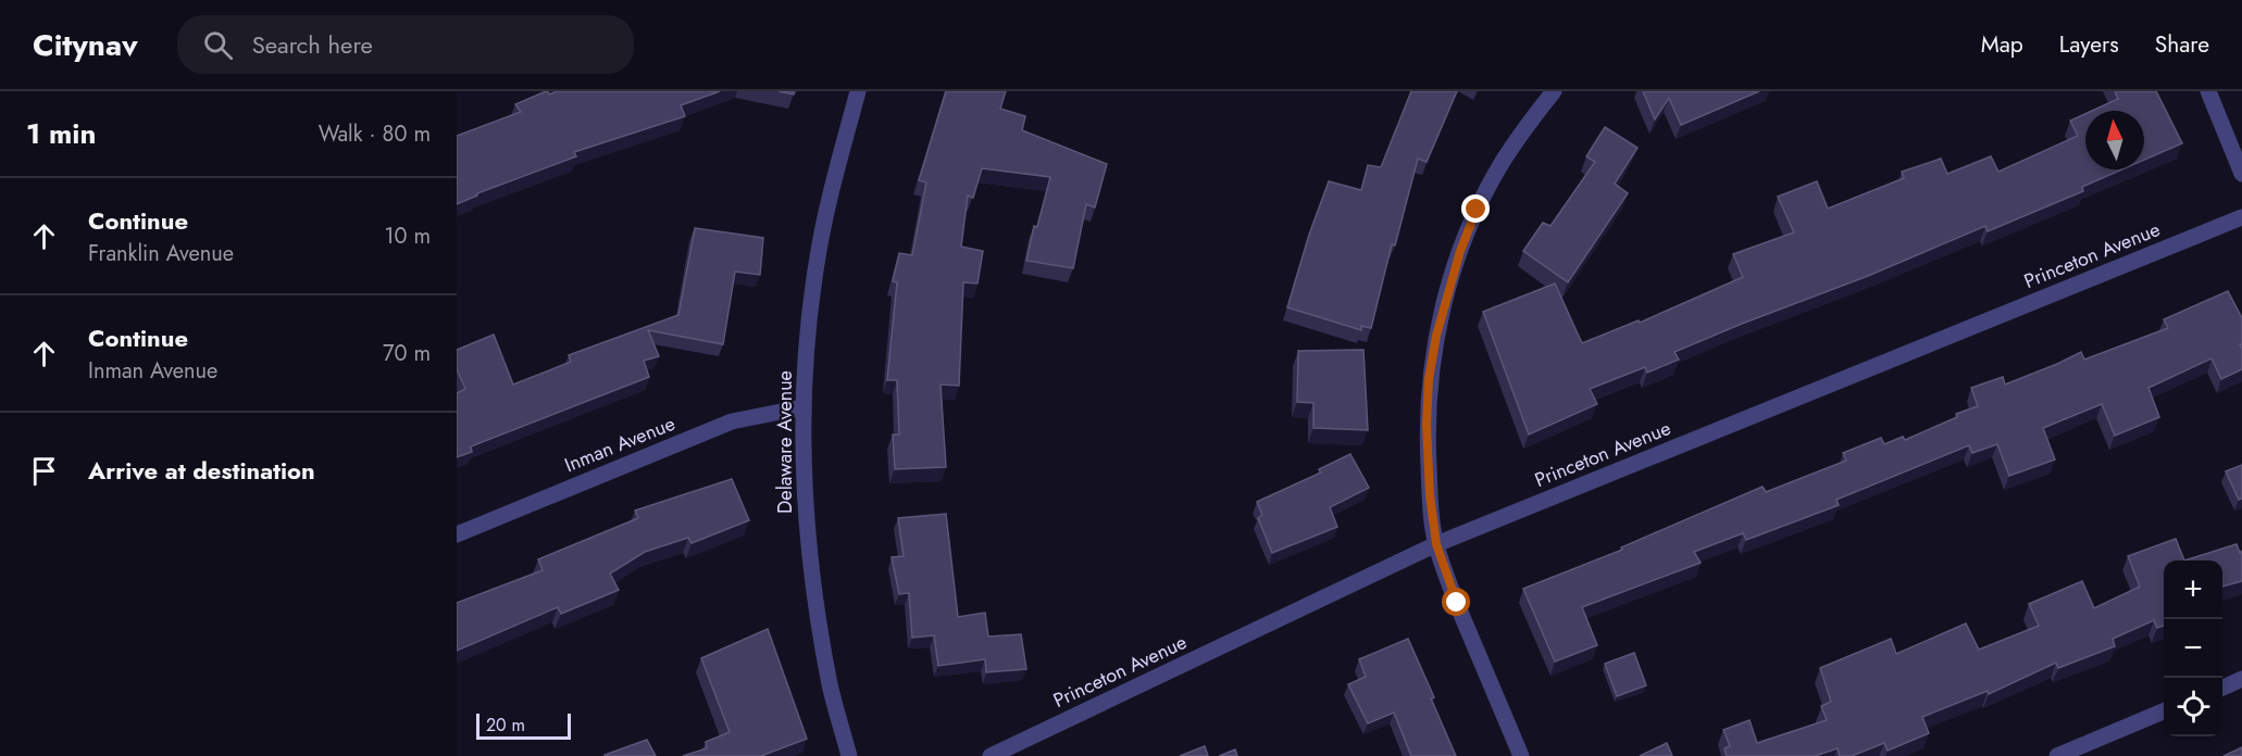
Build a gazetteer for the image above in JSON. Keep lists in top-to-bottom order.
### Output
{
  "streets": {
    "street": ["Princeton Avenue", "Delaware Avenue", "Inman Avenue"]
  },
  "crossings": [
    ["Delaware Avenue", "Inman Avenue"]
  ],
  "scale_bar": "20 m",
  "north": "top",
  "page": {
    "header": "Citynav",
    "search": "Search here",
    "nav": ["Map", "Layers", "Share"],
    "heading": ["1 min", "Walk · 80 m"],
    "list": [
      ["Continue", "Franklin Avenue", "10 m"],
      ["Continue", "Inman Avenue", "70 m"],
      "Arrive at destination"
    ],
    "map_buttons": ["+", "−"],
    "scale": "20 m"
  }
}
